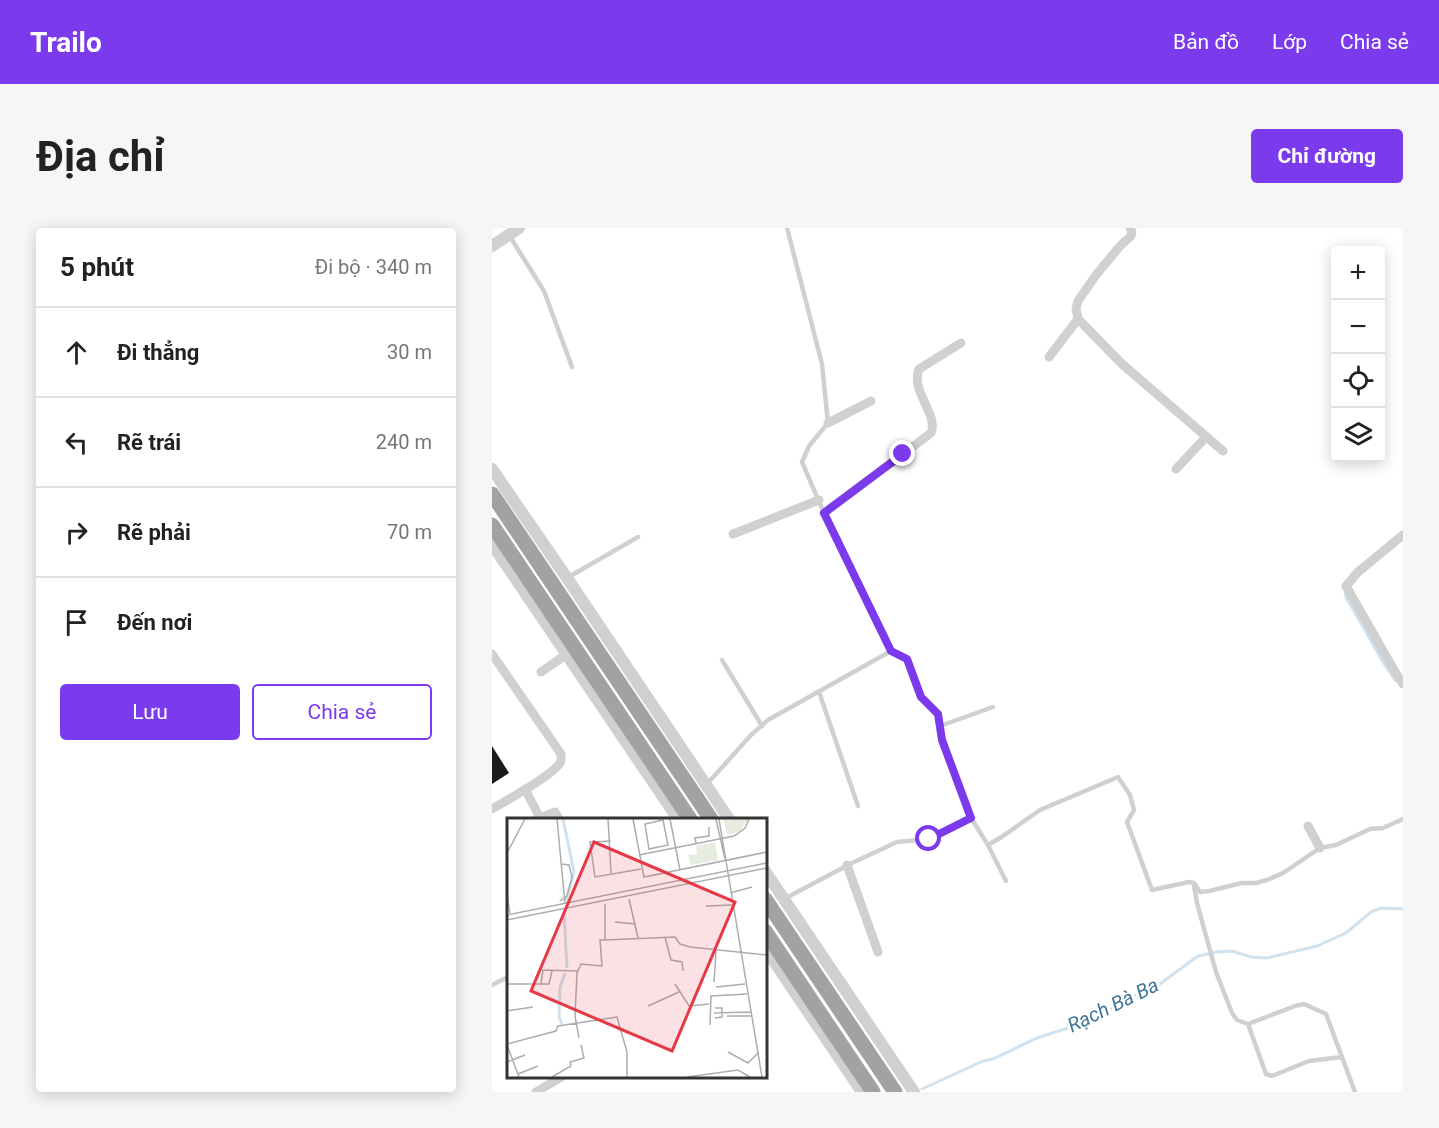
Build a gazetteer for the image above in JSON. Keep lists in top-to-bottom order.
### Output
{
  "water": ["Rạch Bà Ba"],
  "page": {
    "header": "Trailo",
    "nav": ["Bản đồ", "Lớp", "Chia sẻ"],
    "buttons": [
      "Chỉ đường",
      ["Lưu", "Chia sẻ"]
    ],
    "title": "Địa chỉ",
    "heading": ["5 phút", "Đi bộ · 340 m"],
    "map_buttons": ["+", "−"],
    "list": [
      ["Đi thẳng", "30 m"],
      ["Rẽ trái", "240 m"],
      ["Rẽ phải", "70 m"],
      "Đến nơi"
    ]
  }
}
